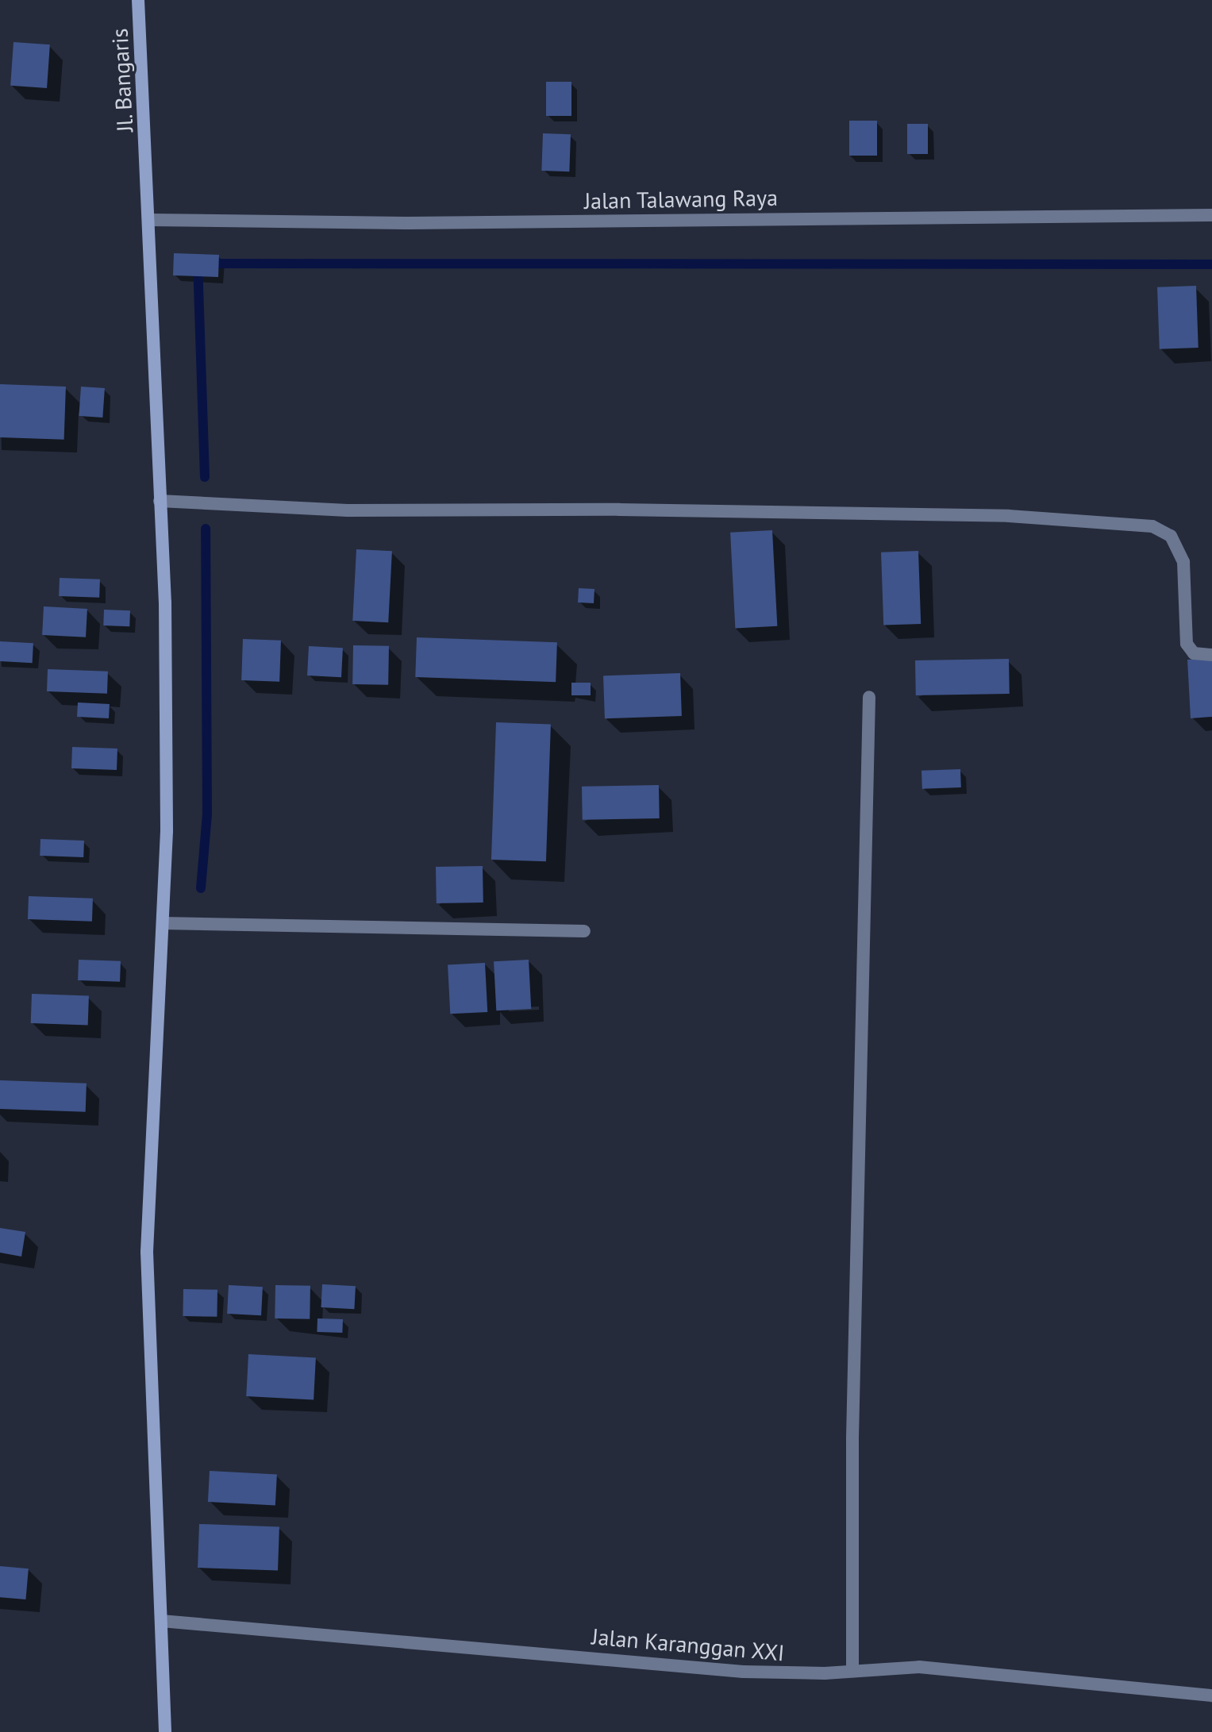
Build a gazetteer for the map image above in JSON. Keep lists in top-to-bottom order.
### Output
{
  "streets": {
    "street": ["Jl. Bangaris", "Jalan Talawang Raya", "Jalan Karanggan XXI"]
  },
  "crossings": [
    ["Jl. Bangaris", "Jalan Talawang Raya"],
    ["Jl. Bangaris", "Jalan Karanggan XXI"]
  ]
}
